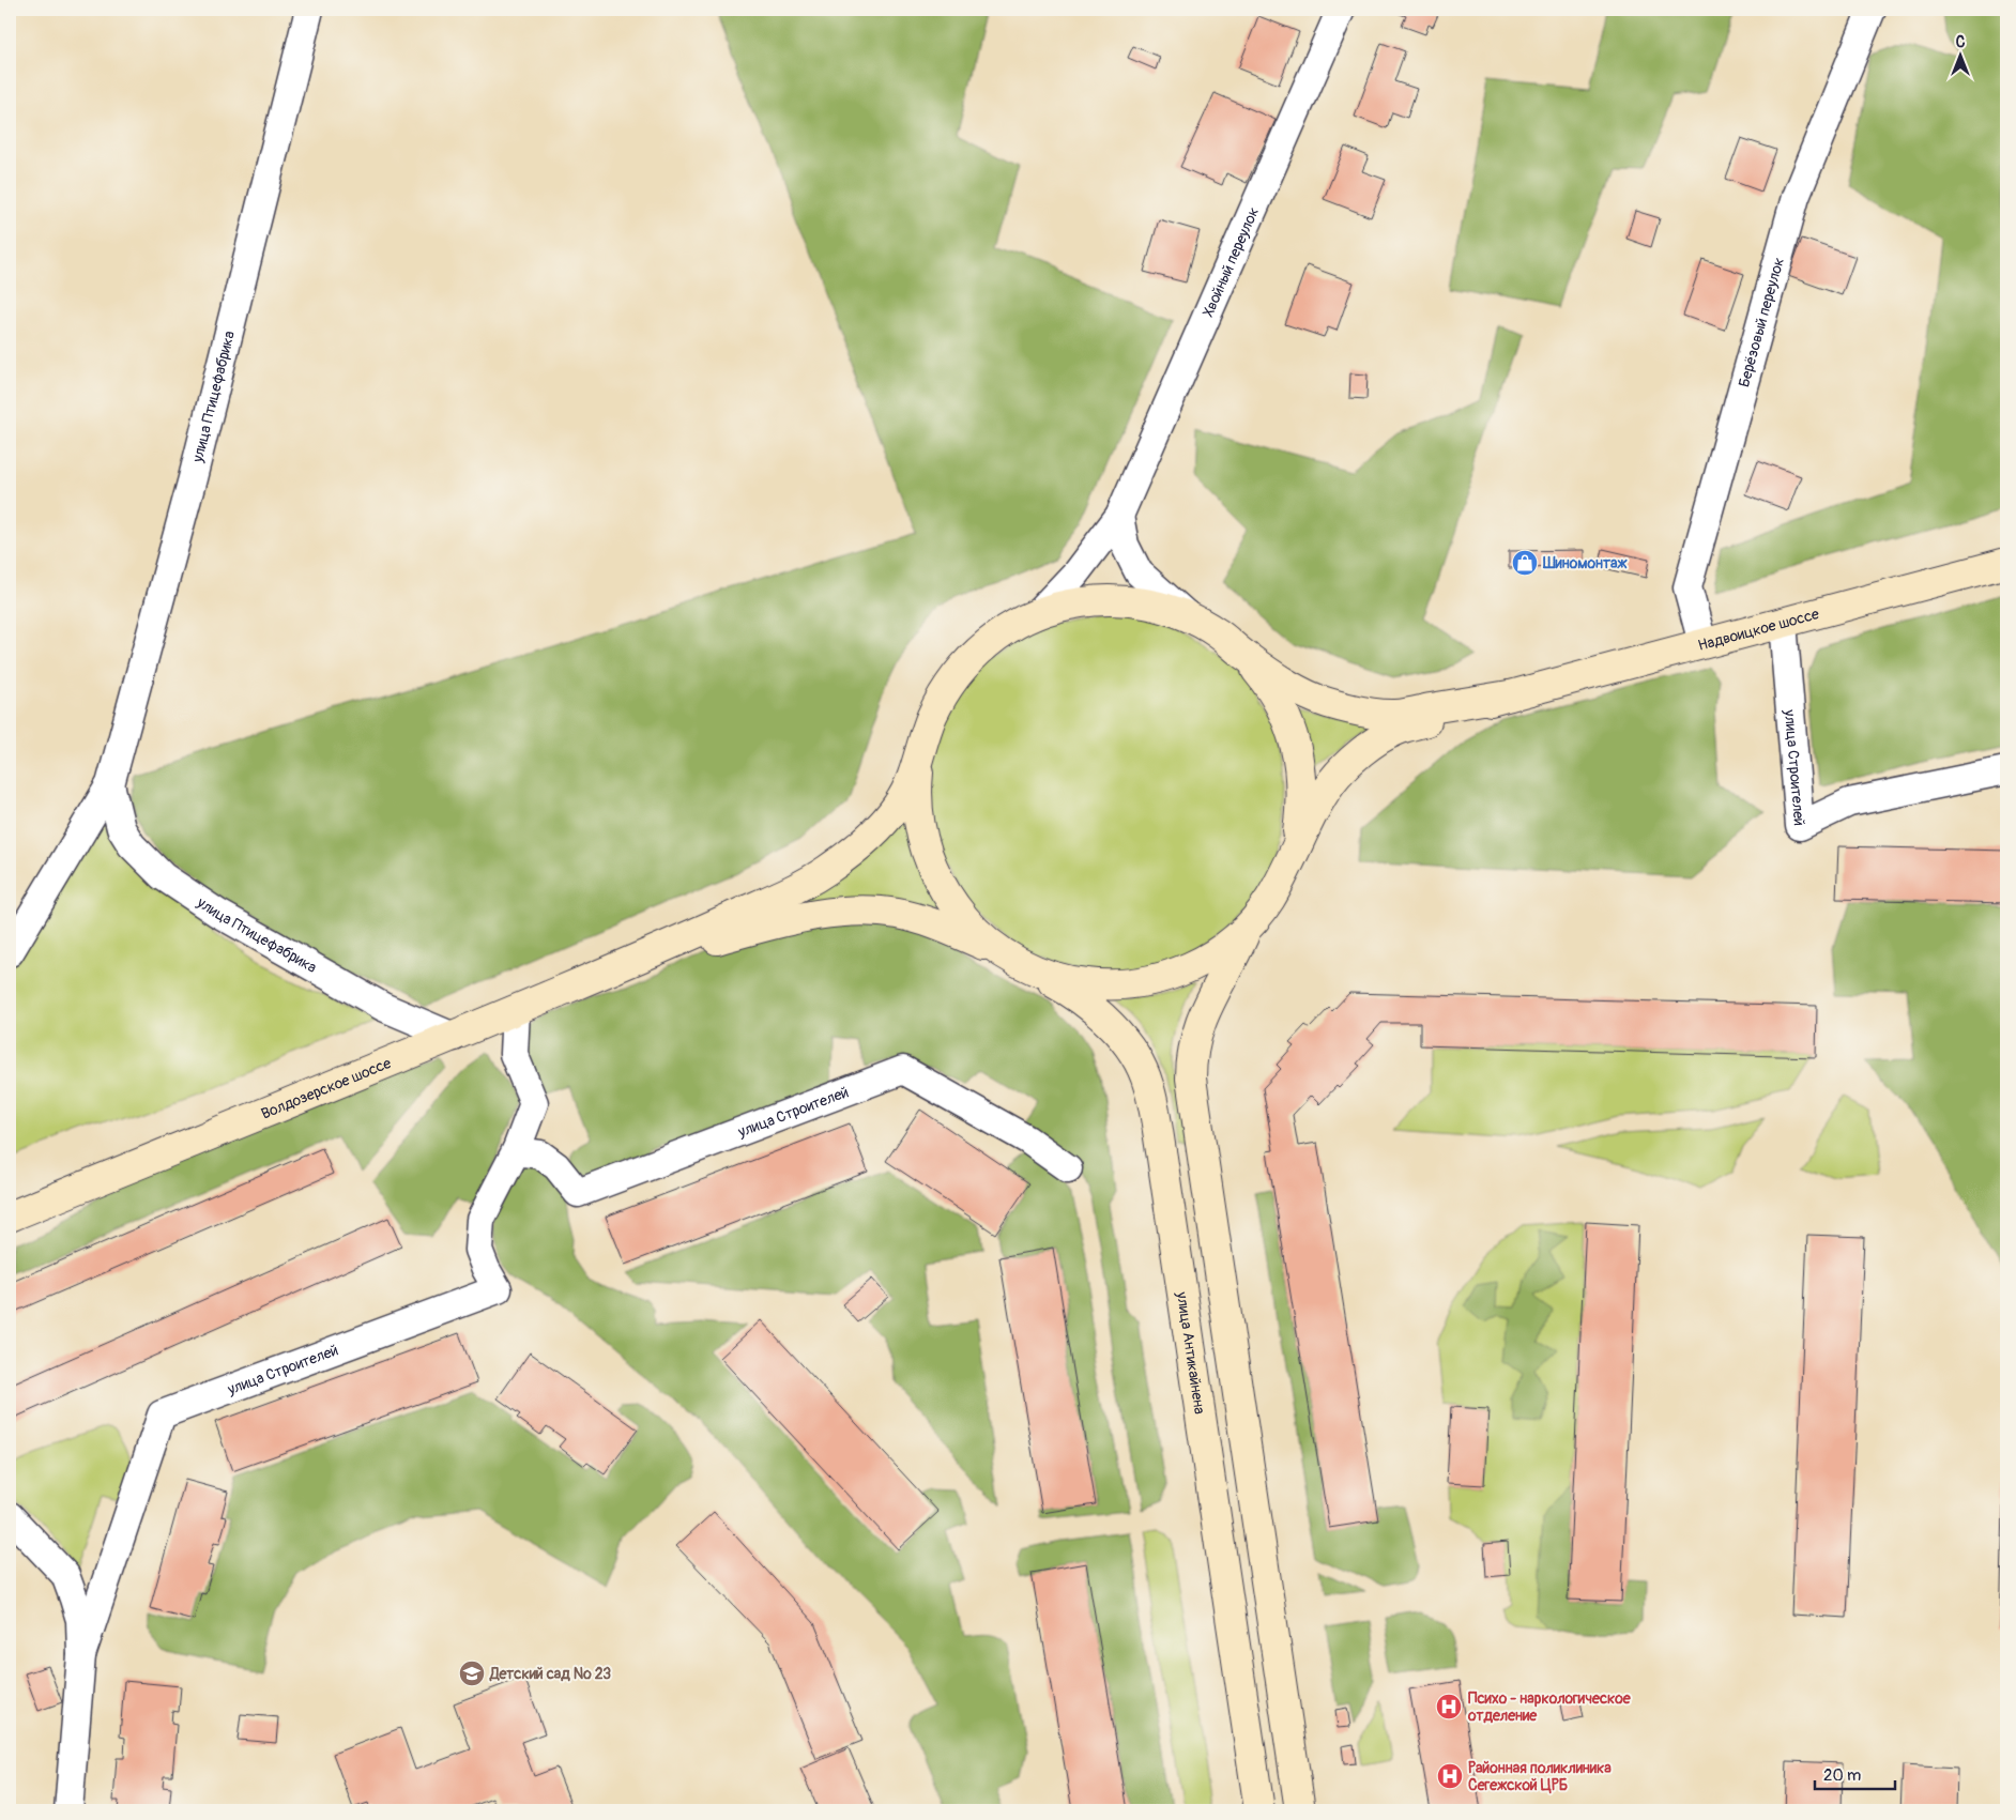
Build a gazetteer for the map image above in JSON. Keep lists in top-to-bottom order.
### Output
{
  "streets": {
    "main road": ["Надвоицкое шоссе", "Волдозерское шоссе", "улица Антикайнена"],
    "street": [
      "Хвойный переулок",
      "Берёзовый переулок",
      "улица Птицефабрика",
      "улица Строителей"
    ]
  },
  "crossings": [
    ["Берёзовый переулок", "Надвоицкое шоссе"],
    ["улица Птицефабрика", "Волдозерское шоссе"],
    ["Надвоицкое шоссе", "улица Строителей"],
    ["улица Строителей", "Волдозерское шоссе"]
  ],
  "places": {
    "shop": ["Шиномонтаж"],
    "school or university": ["Детский сад № 23"],
    "hospital": ["Психо - наркологическое отделение", "Районная поликлиника Сегежской ЦРБ"]
  },
  "scale_bar": "20 m",
  "north": "top"
}
